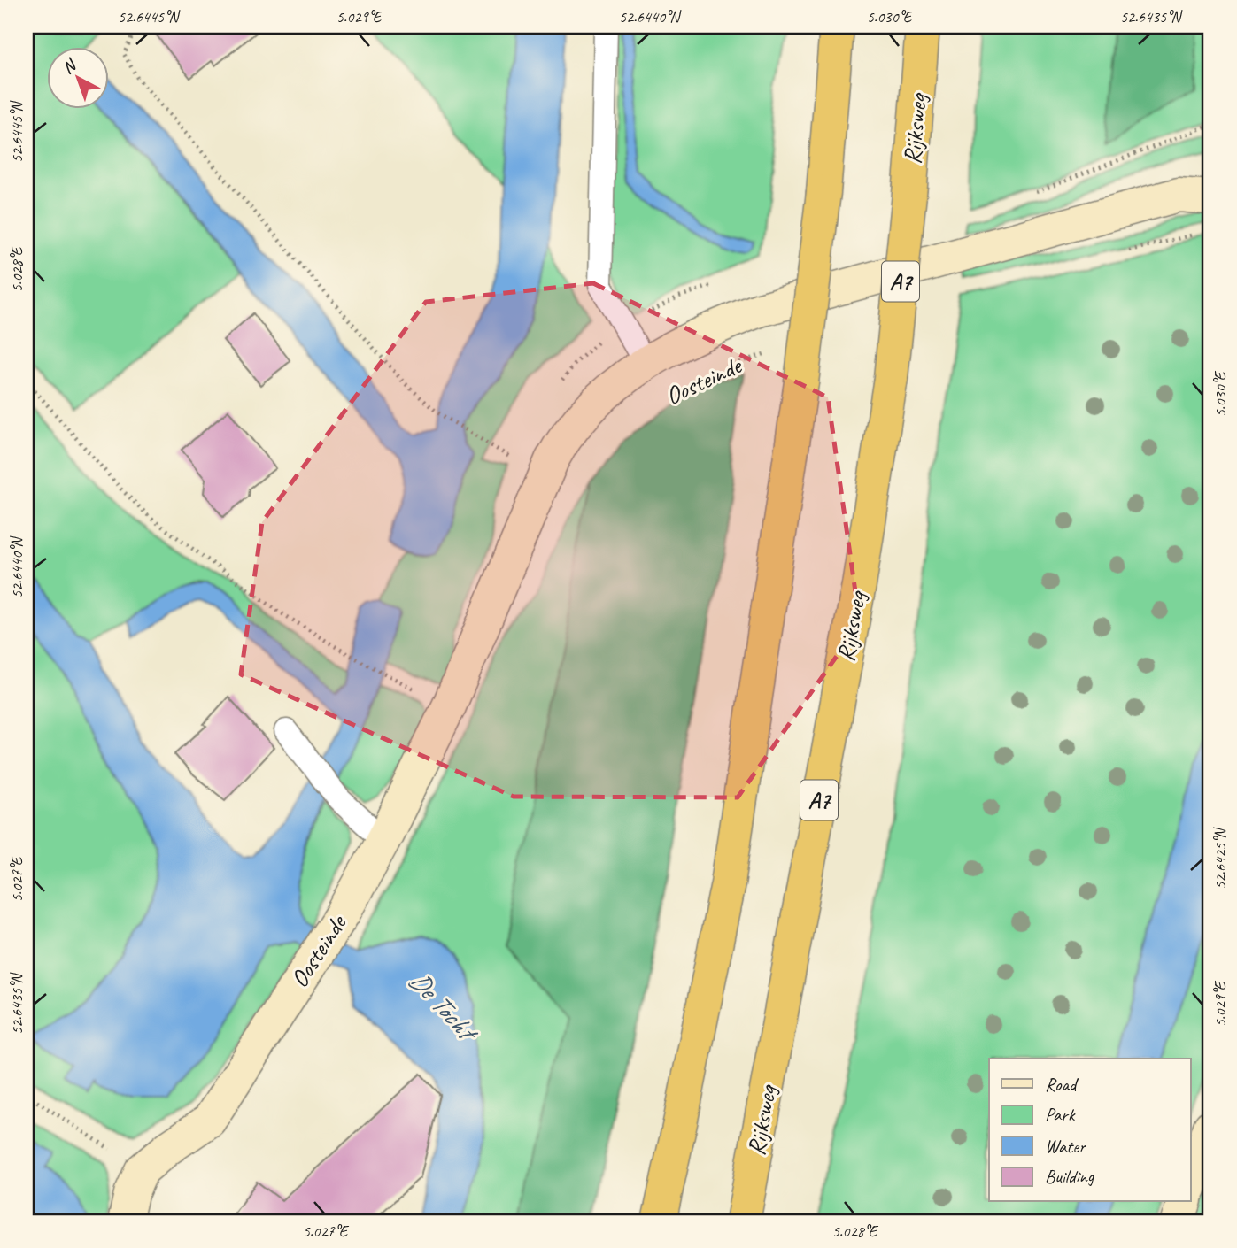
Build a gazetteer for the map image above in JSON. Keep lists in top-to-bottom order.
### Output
{
  "streets": {
    "highway": ["Rijksweg", "A7"],
    "street": ["Oosteinde"]
  },
  "water": ["De Tocht"],
  "legend": [
    "Road",
    "Park",
    "Water",
    "Building"
  ],
  "north": "top left",
  "coordinates": [
    "52.6445°N",
    "5.029°E",
    "52.6440°N",
    "5.030°E",
    "52.6435°N",
    "5.028°E",
    "52.6425°N",
    "5.027°E"
  ]
}
